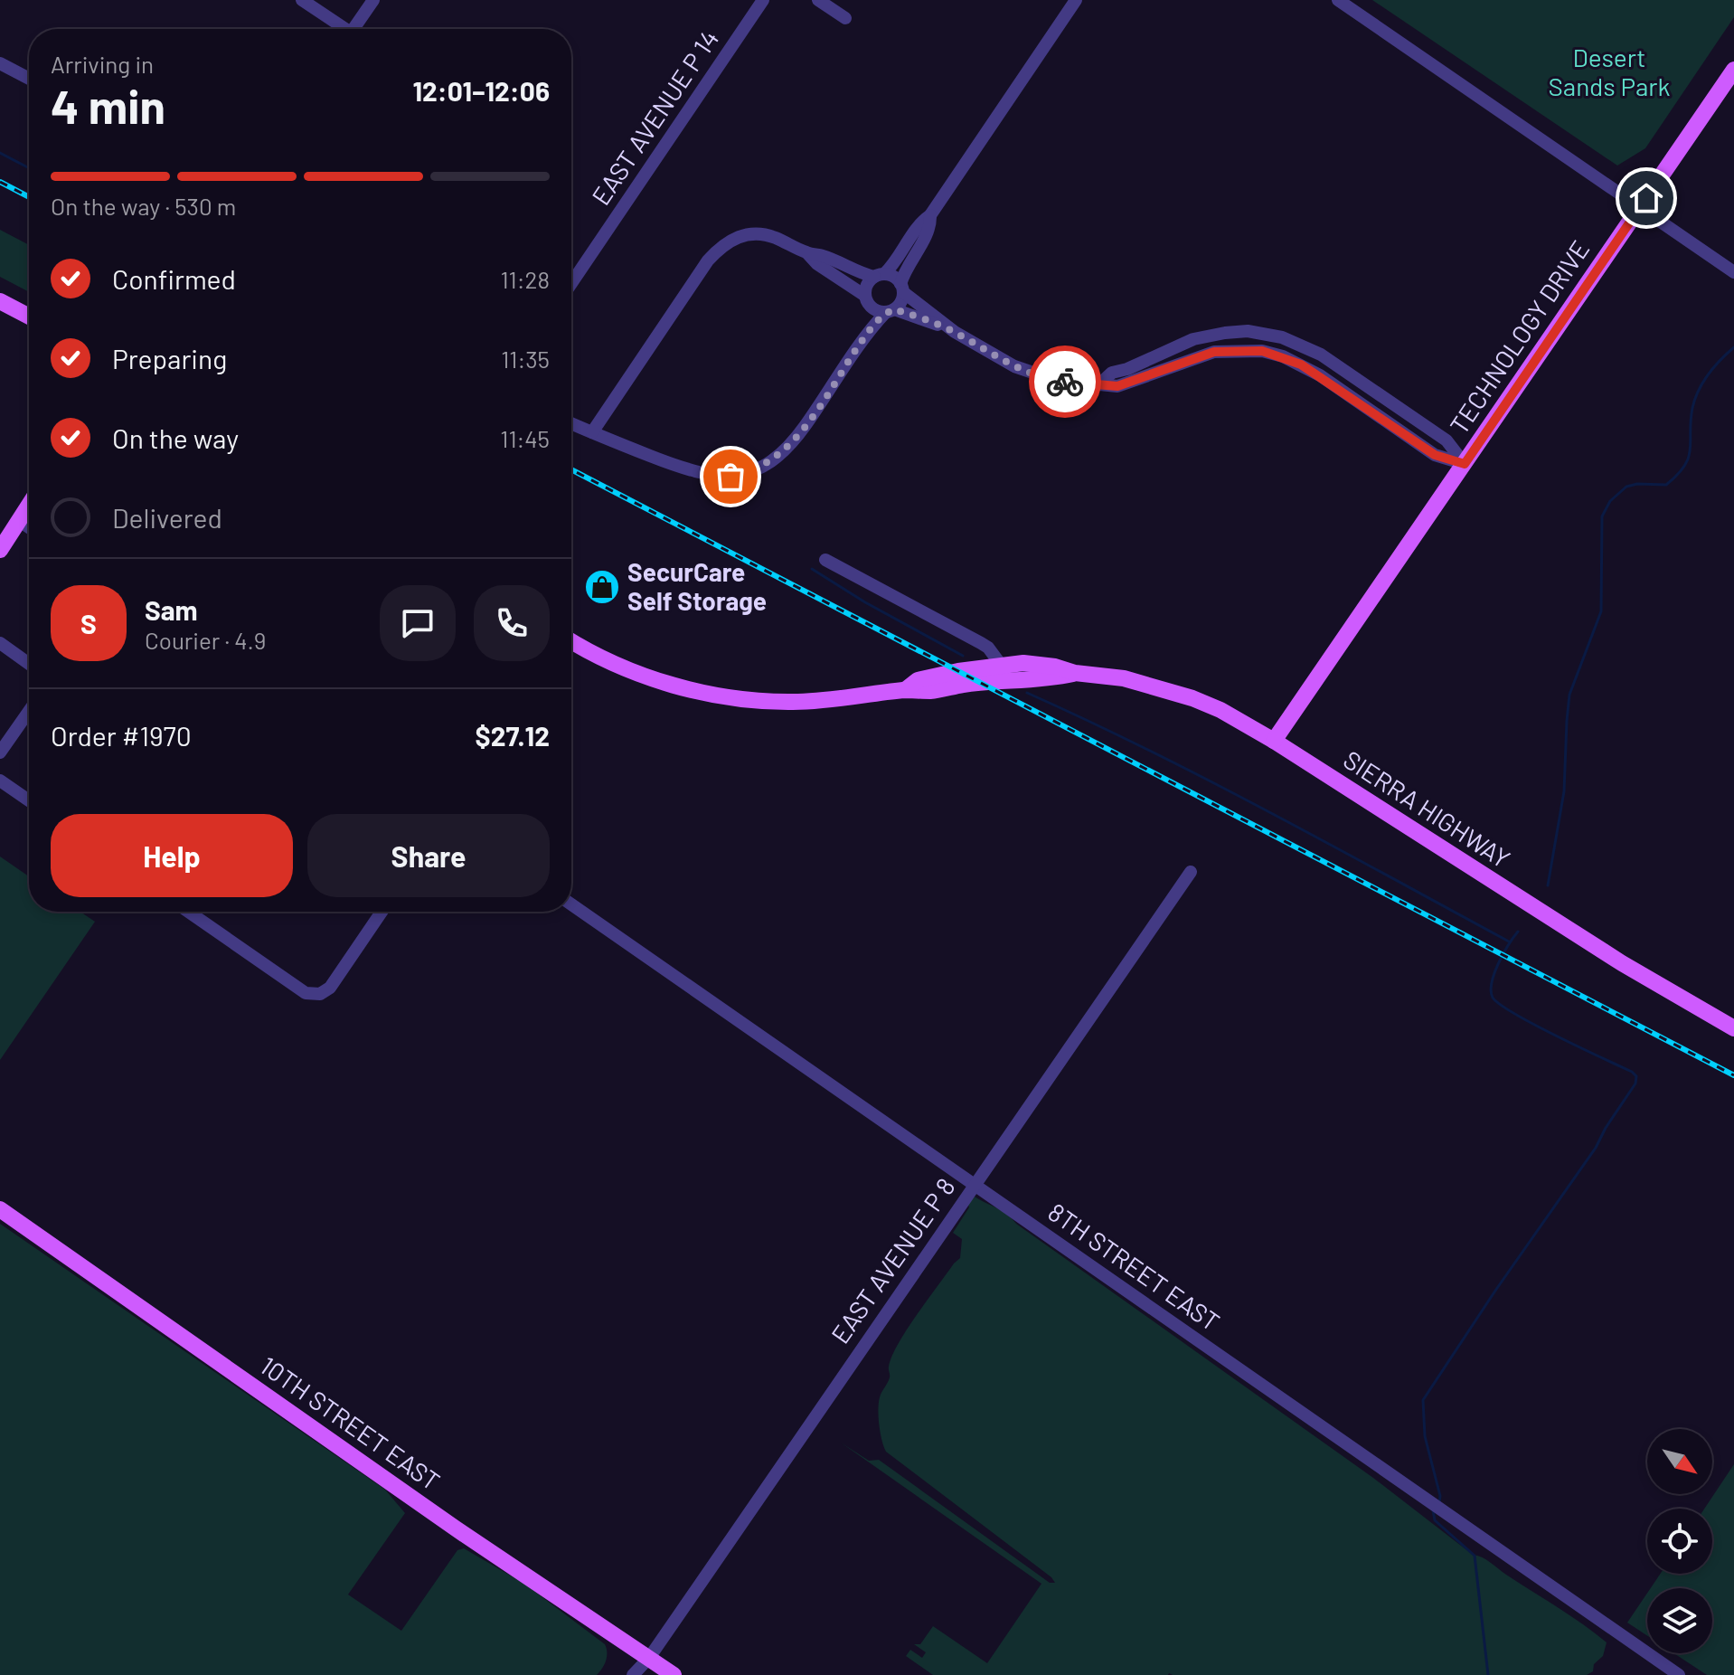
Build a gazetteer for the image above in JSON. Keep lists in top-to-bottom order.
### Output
{
  "streets": {
    "main road": ["TECHNOLOGY DRIVE", "SIERRA HIGHWAY", "10TH STREET EAST"],
    "street": ["EAST AVENUE P 14", "EAST AVENUE P 8", "8TH STREET EAST"]
  },
  "crossings": [
    ["TECHNOLOGY DRIVE", "SIERRA HIGHWAY"],
    ["EAST AVENUE P 8", "8TH STREET EAST"],
    ["EAST AVENUE P 8", "10TH STREET EAST"]
  ],
  "parks": ["Desert Sands Park"],
  "places": {
    "shop": ["SecurCare Self Storage"]
  },
  "north": "bottom right",
  "page": {
    "heading": ["4 min", "Arriving in", "12:01–12:06"],
    "panel": [
      "Sam",
      "Courier · 4.9",
      "Order #1970",
      "$27.12"
    ],
    "bar": "On the way · 530 m",
    "list": [
      ["Confirmed", "11:28"],
      ["Preparing", "11:35"],
      ["On the way", "11:45"],
      "Delivered"
    ],
    "round": "S",
    "buttons": ["Help", "Share"]
  }
}
